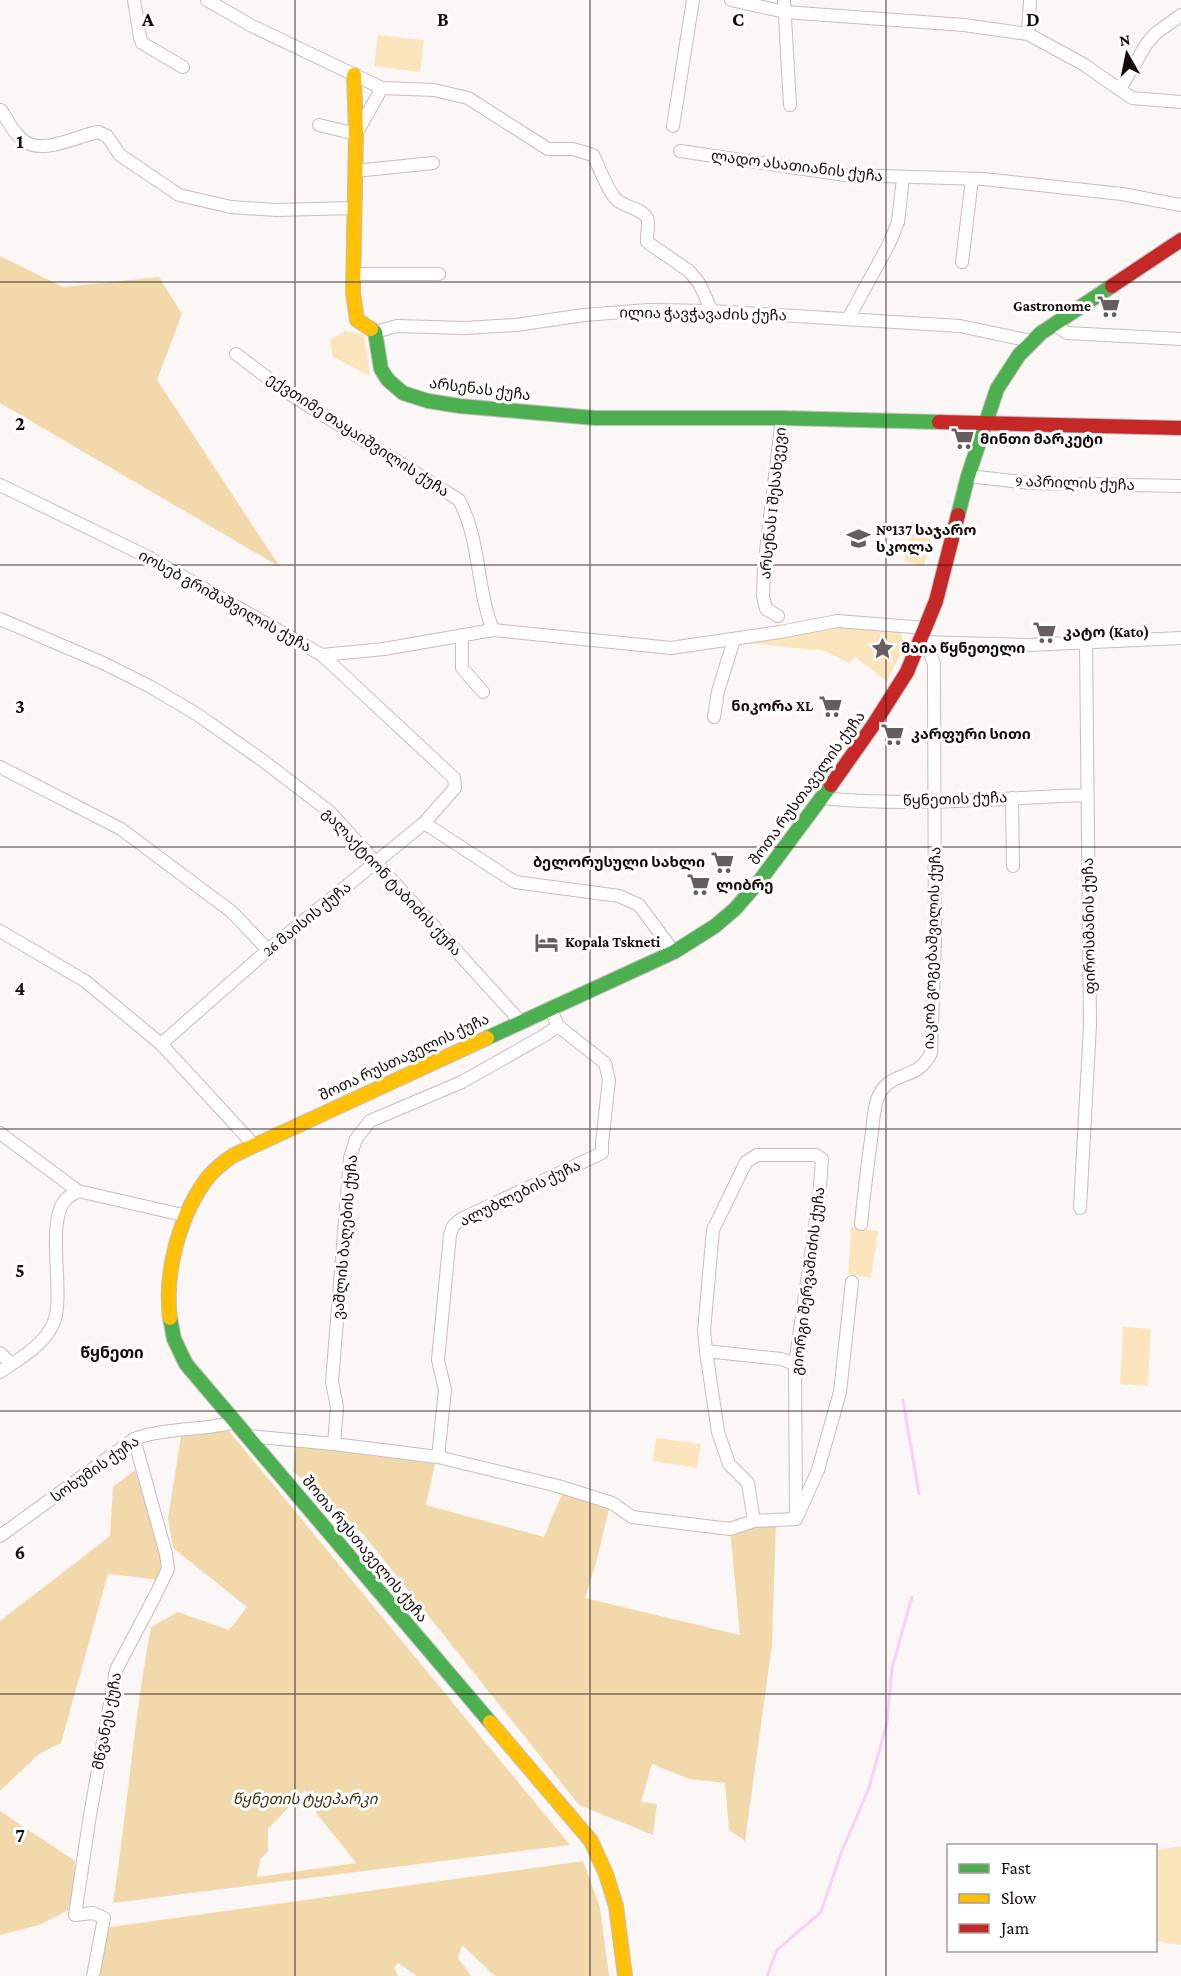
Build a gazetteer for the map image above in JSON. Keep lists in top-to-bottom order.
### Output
{
  "streets": {
    "main road": ["არსენას ქუჩა", "შოთა რუსთაველის ქუჩა"],
    "street": [
      "ლადო ასათიანის ქუჩა",
      "ილია ჭავჭავაძის ქუჩა",
      "ექვთიმე თაყაიშვილის ქუჩა",
      "9 აპრილის ქუჩა",
      "არსენას I შესახვევი",
      "იოსებ გრიშაშვილის ქუჩა",
      "წყნეთის ქუჩა",
      "გალაქტიონ ტაბიძის ქუჩა",
      "26 მაისის ქუჩა",
      "ფიროსმანის ქუჩა",
      "იაკობ გოგებაშვილის ქუჩა",
      "ალუბლების ქუჩა",
      "ვაშლის ბაღების ქუჩა",
      "გიორგი შერვაშიძის ქუჩა",
      "სოხუმის ქუჩა",
      "მწვანეს ქუჩა"
    ]
  },
  "crossings": [
    ["ლადო ასათიანის ქუჩა", "ილია ჭავჭავაძის ქუჩა"],
    ["ილია ჭავჭავაძის ქუჩა", "არსენას ქუჩა"],
    ["ილია ჭავჭავაძის ქუჩა", "შოთა რუსთაველის ქუჩა"],
    ["არსენას ქუჩა", "არსენას I შესახვევი"],
    ["არსენას ქუჩა", "შოთა რუსთაველის ქუჩა"],
    ["ექვთიმე თაყაიშვილის ქუჩა", "იოსებ გრიშაშვილის ქუჩა"],
    ["9 აპრილის ქუჩა", "შოთა რუსთაველის ქუჩა"],
    ["იოსებ გრიშაშვილის ქუჩა", "შოთა რუსთაველის ქუჩა"],
    ["იოსებ გრიშაშვილის ქუჩა", "26 მაისის ქუჩა"],
    ["შოთა რუსთაველის ქუჩა", "წყნეთის ქუჩა"],
    ["შოთა რუსთაველის ქუჩა", "გალაქტიონ ტაბიძის ქუჩა"],
    ["შოთა რუსთაველის ქუჩა", "იაკობ გოგებაშვილის ქუჩა"],
    ["შოთა რუსთაველის ქუჩა", "სოხუმის ქუჩა"],
    ["წყნეთის ქუჩა", "ფიროსმანის ქუჩა"],
    ["წყნეთის ქუჩა", "იაკობ გოგებაშვილის ქუჩა"],
    ["გალაქტიონ ტაბიძის ქუჩა", "26 მაისის ქუჩა"],
    ["ალუბლების ქუჩა", "ვაშლის ბაღების ქუჩა"],
    ["სოხუმის ქუჩა", "მწვანეს ქუჩა"]
  ],
  "districts": ["წყნეთი"],
  "parks": ["წყნეთის ტყეპარკი"],
  "places": {
    "supermarket": [
      "Gastronome",
      "მინთი მარკეტი",
      "კატო (Kato)",
      "ნიკორა XL",
      "კარფური სითი",
      "ბელორუსული სახლი",
      "ლიბრე"
    ],
    "school or university": ["№137 საჯარო სკოლა"],
    "place": ["მაია წყნეთელი"],
    "hotel": ["Kopala Tskneti"]
  },
  "legend": ["Fast", "Slow", "Jam"],
  "north": "top",
  "grid": {
    "columns": [
      "A",
      "B",
      "C",
      "D"
    ],
    "rows": [
      "1",
      "2",
      "3",
      "4",
      "5",
      "6",
      "7"
    ]
  }
}
